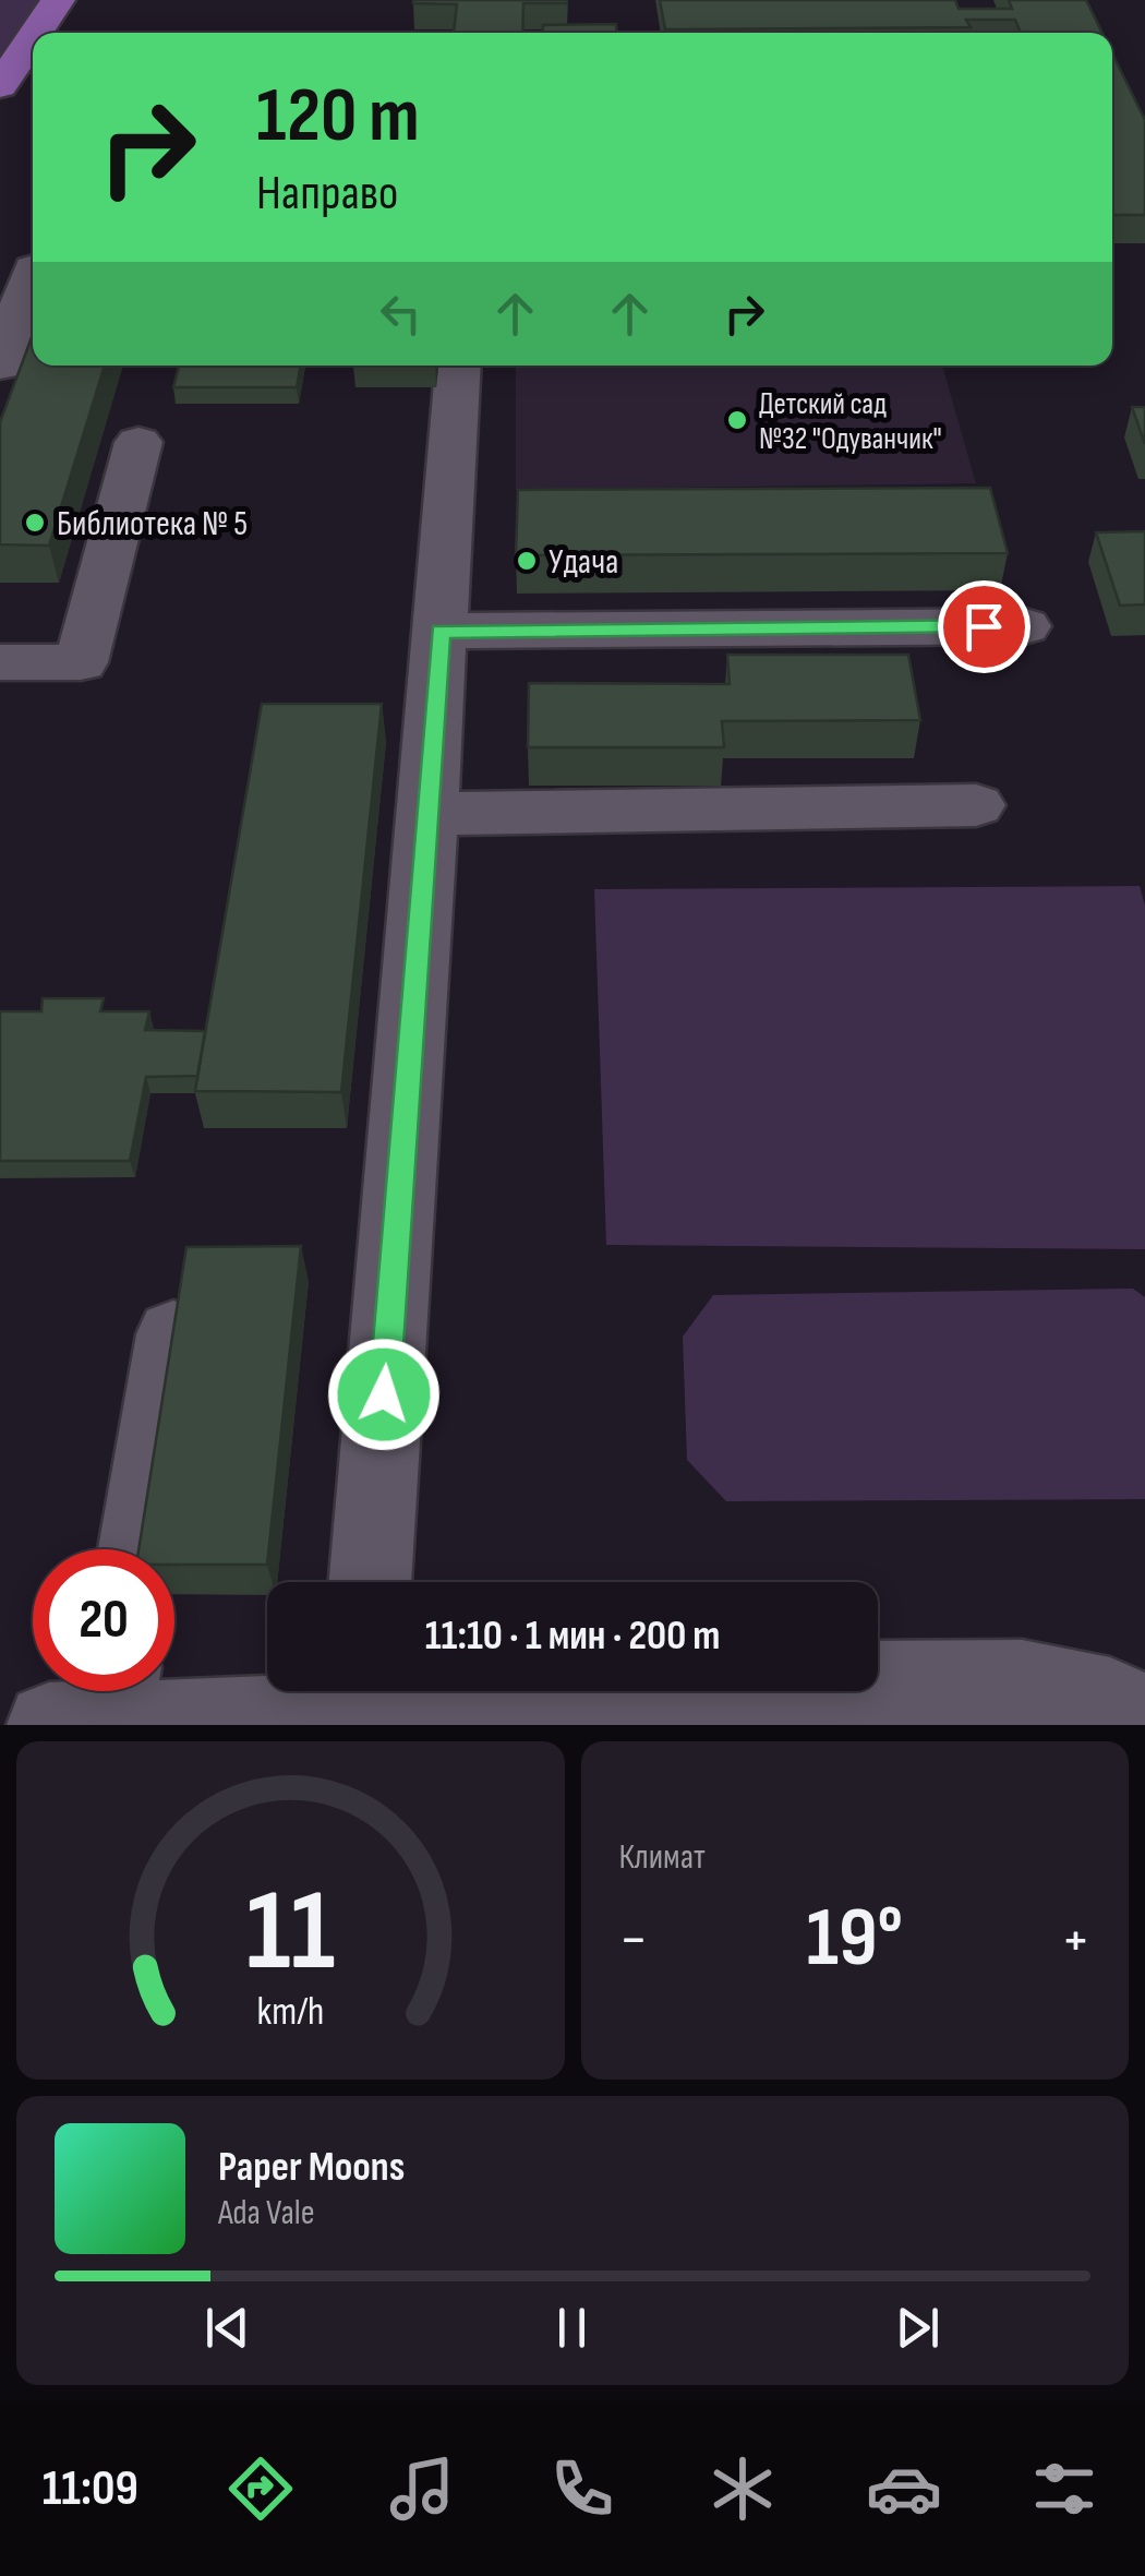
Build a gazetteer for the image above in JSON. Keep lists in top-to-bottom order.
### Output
{
  "places": ["Детский сад №32 \"Одуванчик\"", "Библиотека № 5", "Удача"],
  "page": {
    "turn": ["120 m", "Направо"],
    "limit": "20",
    "trip": "11:10 · 1 мин · 200 m",
    "tile": "Климат",
    "heat": ["−", "19°", "+"],
    "song": ["Paper Moons", "Ada Vale"],
    "tabs": "11:09",
    "gauge": ["11", "km/h"]
  }
}
